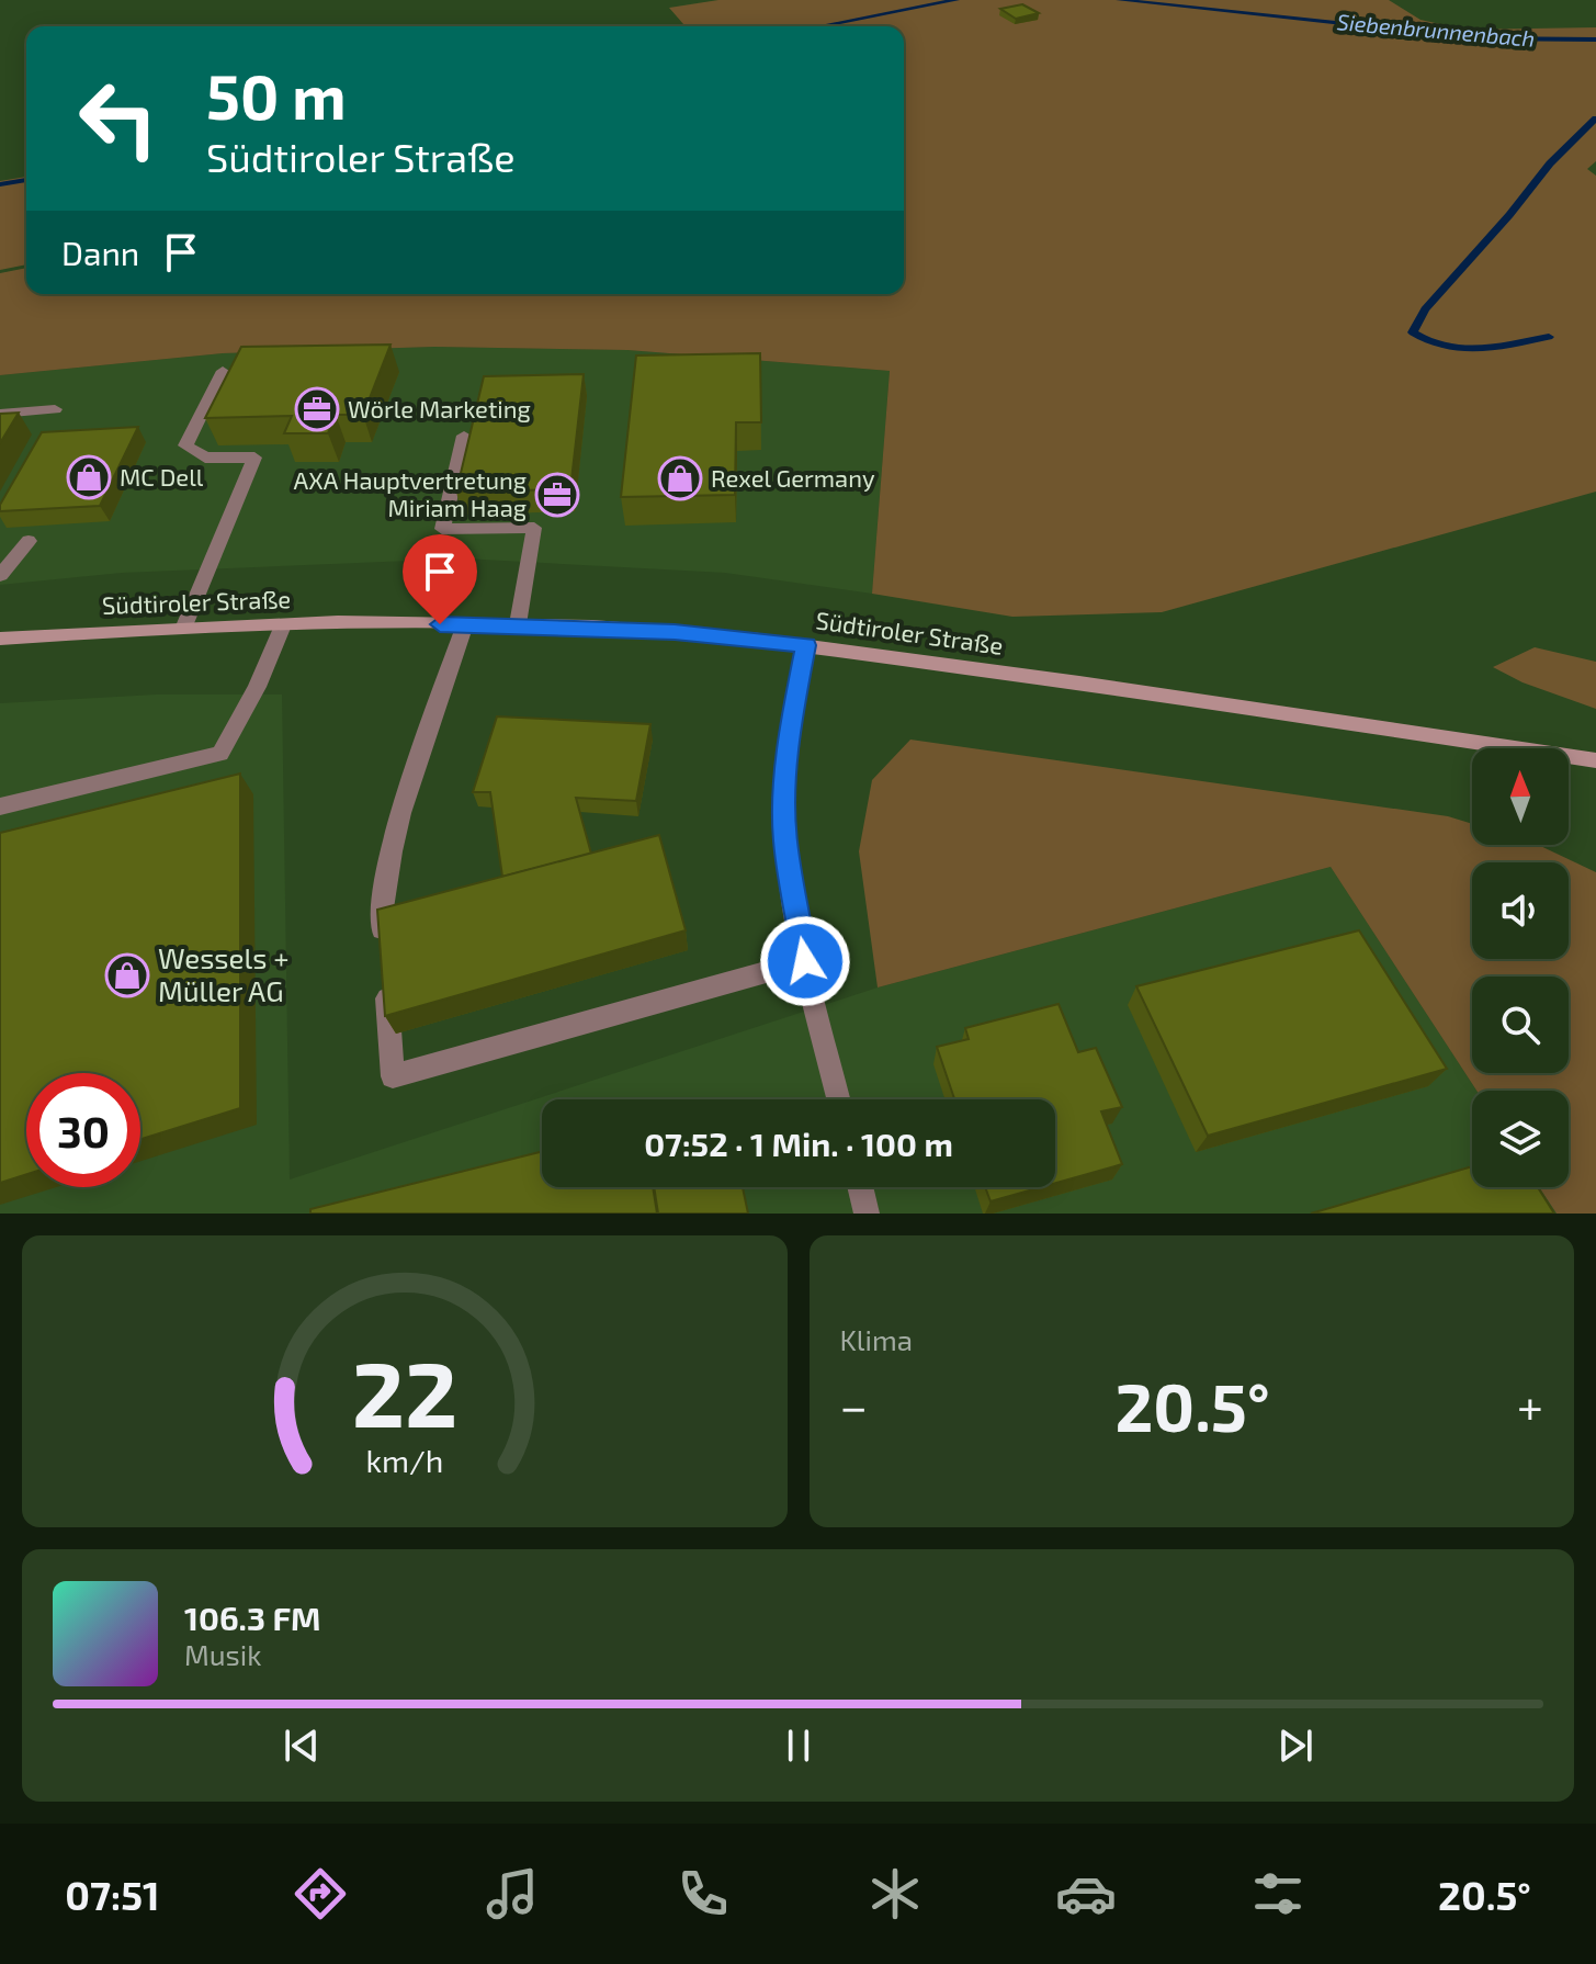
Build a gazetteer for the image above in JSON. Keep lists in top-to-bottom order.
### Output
{
  "streets": {
    "main road": ["Südtiroler Straße"]
  },
  "water": ["Siebenbrunnenbach"],
  "places": {
    "office": ["Wörle Marketing", "AXA Hauptvertretung Miriam Haag"],
    "shop": ["MC Dell", "Rexel Germany", "Wessels + Müller AG"]
  },
  "north": "top",
  "page": {
    "turn": ["50 m", "Südtiroler Straße"],
    "then": "Dann",
    "limit": "30",
    "trip": "07:52 · 1 Min. · 100 m",
    "tile": "Klima",
    "heat": ["−", "20.5°", "+"],
    "song": ["106.3 FM", "Musik"],
    "tabs": ["07:51", "20.5°"],
    "gauge": ["22", "km/h"]
  }
}
